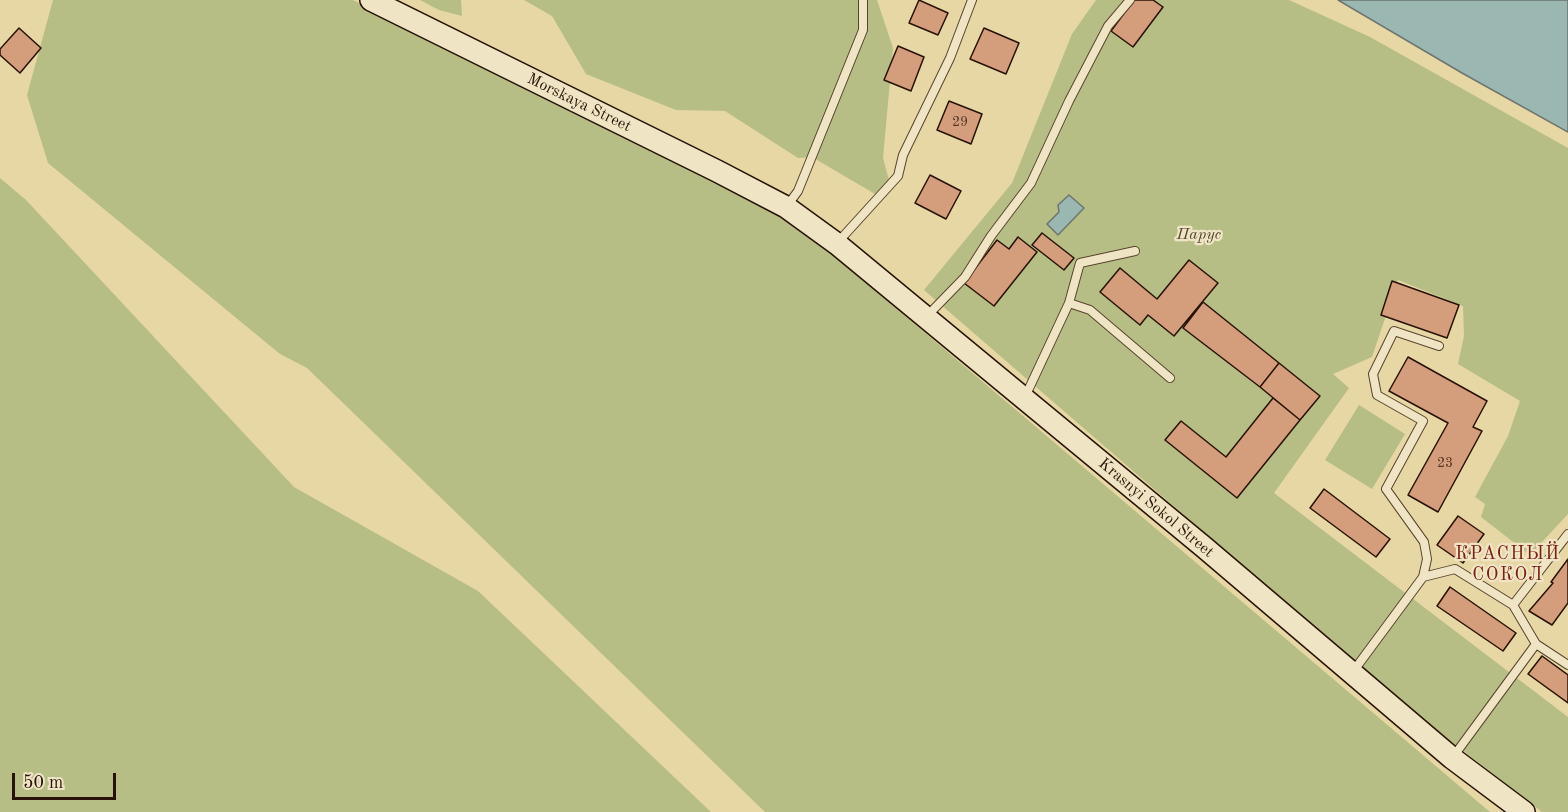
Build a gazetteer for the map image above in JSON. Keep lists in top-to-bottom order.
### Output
{
  "streets": {
    "street": ["Morskaya Street", "Krasnyi Sokol Street"]
  },
  "crossings": [
    ["Morskaya Street", "Krasnyi Sokol Street"]
  ],
  "districts": ["КРАСНЫЙ СОКОЛ"],
  "parks": ["Парус"],
  "house_numbers": ["29", "23"],
  "scale_bar": "50 m"
}
